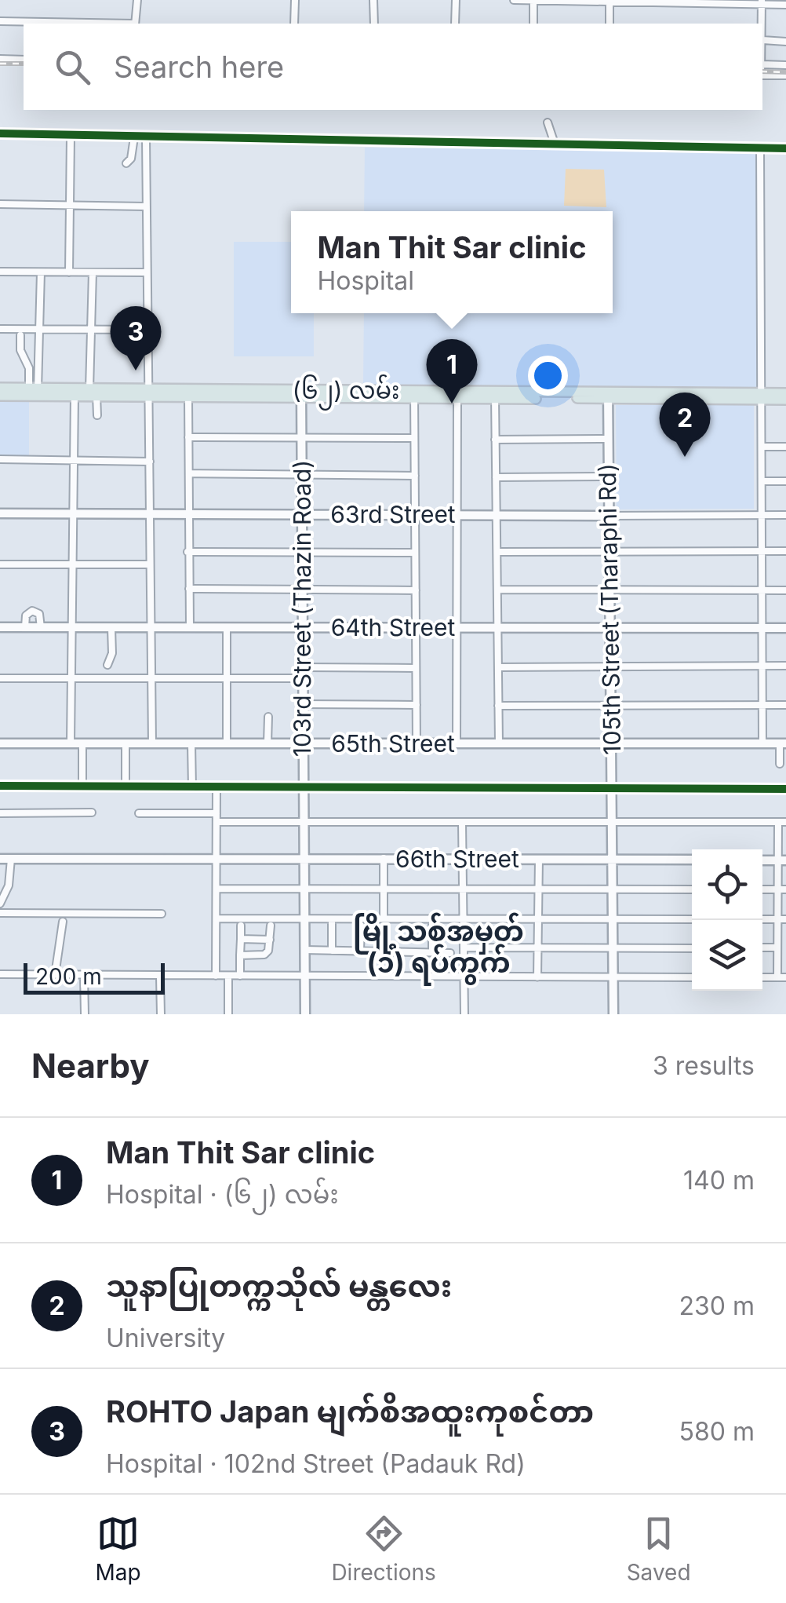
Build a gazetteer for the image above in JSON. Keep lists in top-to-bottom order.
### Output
{
  "streets": {
    "main road": ["(၆၂) လမ်း"],
    "street": [
      "63rd Street",
      "103rd Street (Thazin Road)",
      "105th Street (Tharaphi Rd)",
      "64th Street",
      "65th Street",
      "66th Street"
    ]
  },
  "crossings": [
    ["(၆၂) လမ်း", "103rd Street (Thazin Road)"],
    ["(၆၂) လမ်း", "105th Street (Tharaphi Rd)"],
    ["63rd Street", "103rd Street (Thazin Road)"],
    ["63rd Street", "105th Street (Tharaphi Rd)"],
    ["103rd Street (Thazin Road)", "64th Street"],
    ["103rd Street (Thazin Road)", "65th Street"],
    ["103rd Street (Thazin Road)", "66th Street"],
    ["105th Street (Tharaphi Rd)", "64th Street"],
    ["105th Street (Tharaphi Rd)", "65th Street"],
    ["105th Street (Tharaphi Rd)", "66th Street"]
  ],
  "districts": ["မြို့သစ်အမှတ် (၁) ရပ်ကွက်"],
  "scale_bar": "200 m",
  "page": {
    "search": "Search here",
    "popup": ["Man Thit Sar clinic", "Hospital"],
    "pins": ["3", "1", "2"],
    "scale": "200 m",
    "heading": ["Nearby", "3 results"],
    "list": [
      {
        "mark": "1",
        "name": "Man Thit Sar clinic",
        "note": "Hospital · (၆၂) လမ်း",
        "value": "140 m"
      },
      {
        "mark": "2",
        "name": "သူနာပြုတက္ကသိုလ် မန္တလေး",
        "note": "University",
        "value": "230 m"
      },
      {
        "mark": "3",
        "name": "ROHTO Japan မျက်စိအထူးကုစင်တာ",
        "note": "Hospital · 102nd Street (Padauk Rd)",
        "value": "580 m"
      }
    ],
    "nav": ["Map", "Directions", "Saved"]
  }
}
